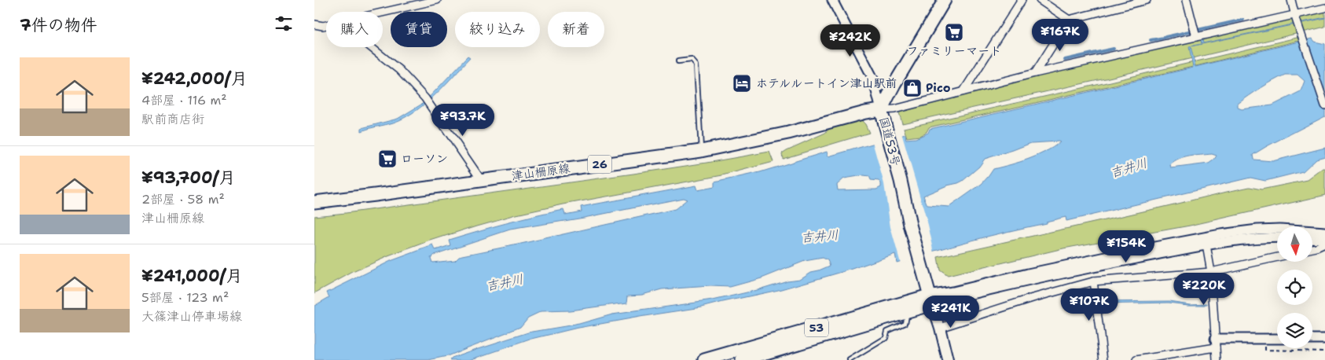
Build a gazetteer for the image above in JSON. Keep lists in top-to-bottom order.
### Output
{
  "streets": {
    "main road": [
      "国道53号",
      "26",
      "津山柵原線",
      "53"
    ]
  },
  "crossings": [
    ["国道53号", "津山柵原線"],
    ["国道53号", "53"]
  ],
  "water": ["吉井川"],
  "places": {
    "supermarket": ["ファミリーマート", "ローソン"],
    "hotel": ["ホテルルートイン津山駅前"],
    "shop": ["Pico"]
  },
  "north": "bottom",
  "page": {
    "heading": "7件の物件",
    "chip": [
      "購入",
      "賃貸",
      "絞り込み",
      "新着"
    ],
    "price": [
      "¥167K",
      "¥242K",
      "¥93.7K",
      "¥154K",
      "¥220K",
      "¥107K",
      "¥241K"
    ],
    "list": [
      {
        "name": "¥242,000/月",
        "note": "4部屋 · 116 m² · 駅前商店街"
      },
      {
        "name": "¥93,700/月",
        "note": "2部屋 · 58 m² · 津山柵原線"
      },
      {
        "name": "¥241,000/月",
        "note": "5部屋 · 123 m² · 大篠津山停車場線"
      }
    ]
  }
}
